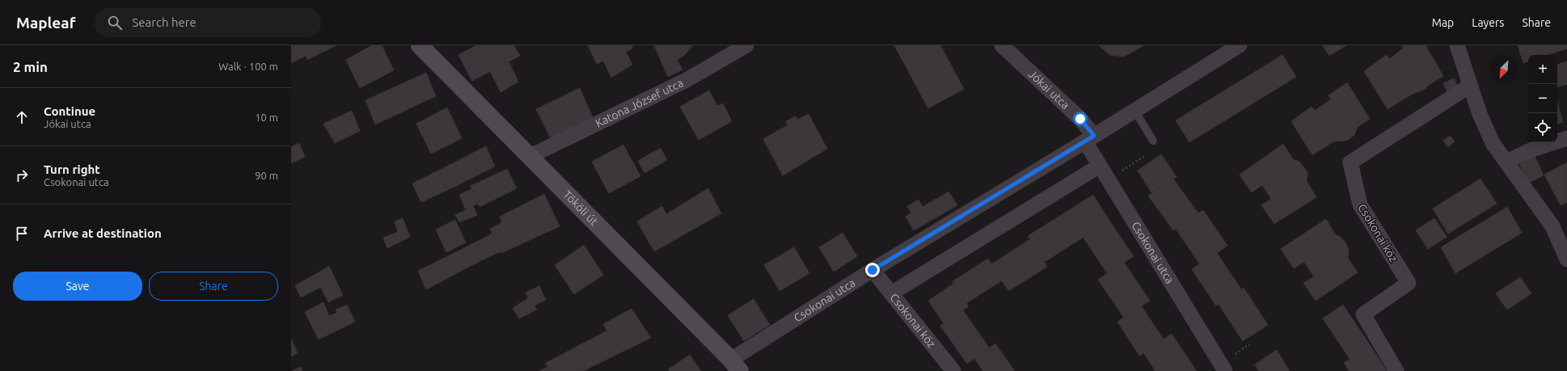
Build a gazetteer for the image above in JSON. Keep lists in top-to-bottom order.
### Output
{
  "streets": {
    "street": [
      "Jókai utca",
      "Katona József utca",
      "Tököli út",
      "Csokonai köz",
      "Csokonai utca"
    ]
  },
  "crossings": [
    ["Jókai utca", "Csokonai utca"],
    ["Katona József utca", "Tököli út"],
    ["Tököli út", "Csokonai utca"],
    ["Csokonai köz", "Csokonai utca"]
  ],
  "north": "bottom left",
  "page": {
    "header": "Mapleaf",
    "search": "Search here",
    "nav": ["Map", "Layers", "Share"],
    "heading": ["2 min", "Walk · 100 m"],
    "map_buttons": ["+", "−"],
    "list": [
      ["Continue", "Jókai utca", "10 m"],
      ["Turn right", "Csokonai utca", "90 m"],
      "Arrive at destination"
    ],
    "buttons": ["Save", "Share"]
  }
}
